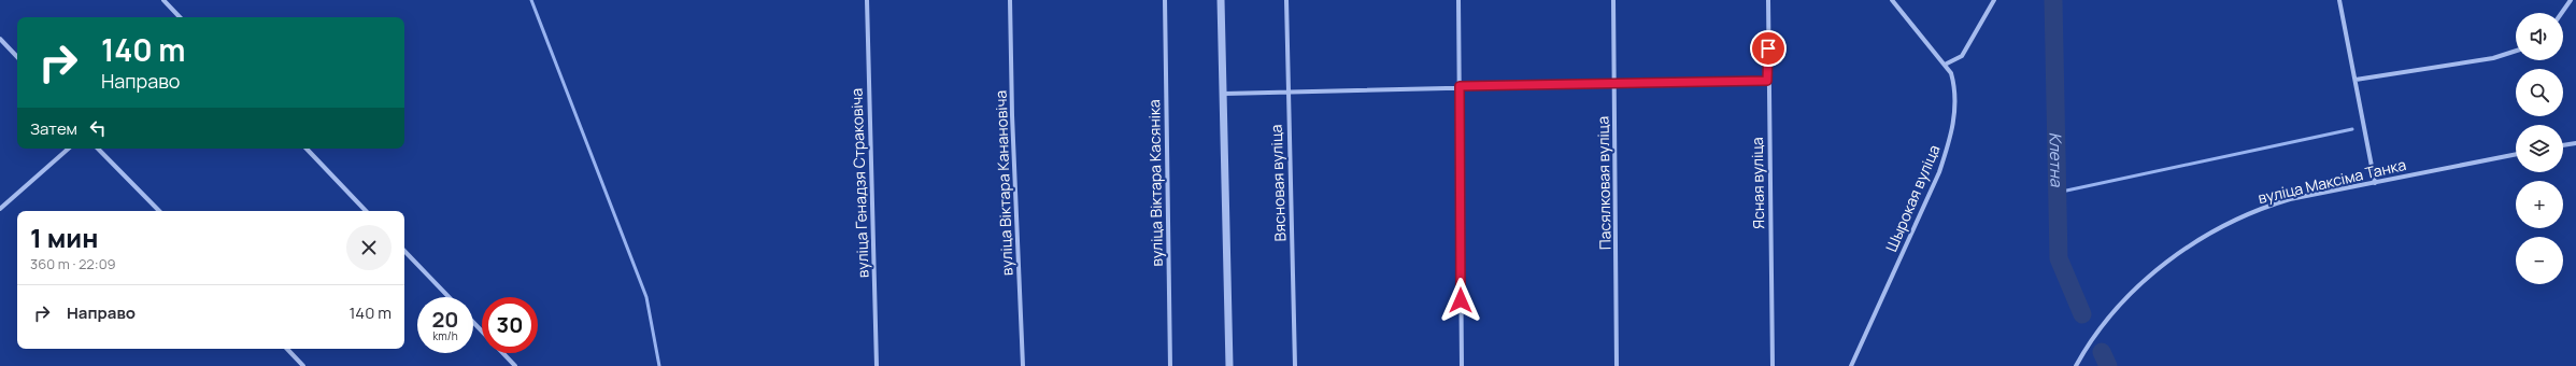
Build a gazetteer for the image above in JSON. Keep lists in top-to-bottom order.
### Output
{
  "streets": {
    "street": [
      "вуліца Максіма Танка",
      "вуліца Генадзя Страковіча",
      "вуліца Віктара Канановіча",
      "вуліца Віктара Касяніка",
      "Вясновая вуліца",
      "Пасялковая вуліца",
      "Ясная вуліца",
      "Шырокая вуліца"
    ]
  },
  "water": ["Клетна"],
  "page": {
    "map_buttons": ["+", "−"],
    "turn": ["140 m", "Направо"],
    "then": "Затем",
    "heading": ["1 мин", "360 m · 22:09"],
    "list": [
      {
        "name": "Направо",
        "value": "140 m"
      }
    ],
    "speed": "20 km/h",
    "limit": "30"
  }
}
